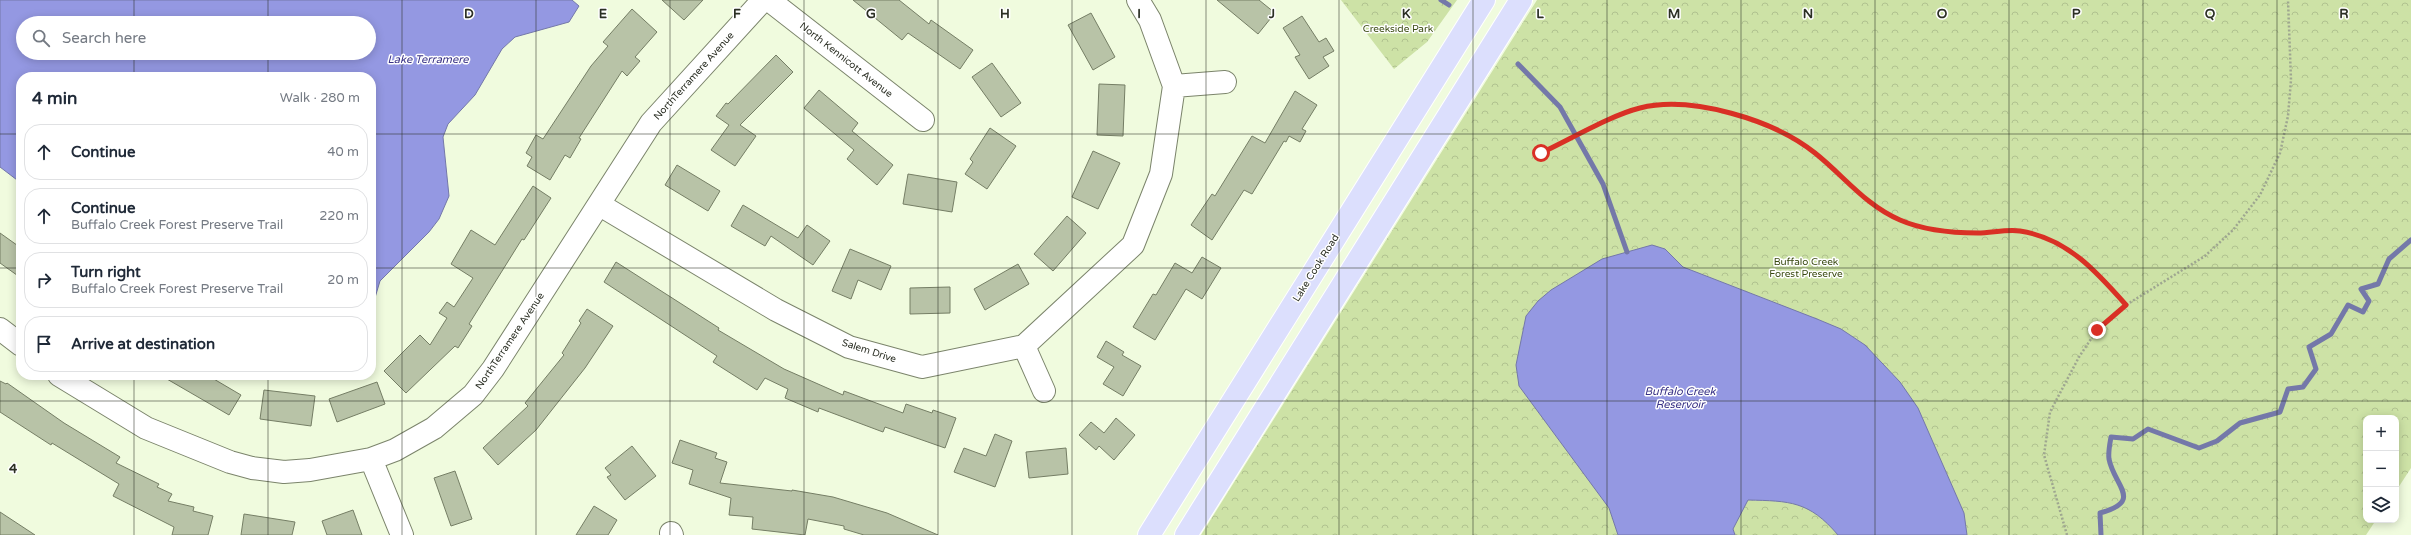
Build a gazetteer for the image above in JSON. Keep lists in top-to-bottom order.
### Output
{
  "streets": {
    "main road": ["Lake Cook Road"],
    "street": ["North Kennicott Avenue", "NorthTerramere Avenue", "Salem Drive"]
  },
  "crossings": [
    ["NorthTerramere Avenue", "Salem Drive"]
  ],
  "water": ["Lake Terramere", "Buffalo Creek Reservoir"],
  "parks": ["Creekside Park", "Buffalo Creek Forest Preserve"],
  "page": {
    "search": "Search here",
    "heading": ["4 min", "Walk · 280 m"],
    "list": [
      ["Continue", "40 m"],
      ["Continue", "Buffalo Creek Forest Preserve Trail", "220 m"],
      ["Turn right", "Buffalo Creek Forest Preserve Trail", "20 m"],
      "Arrive at destination"
    ],
    "map_buttons": ["+", "−"]
  },
  "grid": {
    "columns": [
      "D",
      "E",
      "F",
      "G",
      "H",
      "I",
      "J",
      "K",
      "L",
      "M",
      "N",
      "O",
      "P",
      "Q",
      "R"
    ],
    "rows": ["4"]
  }
}
